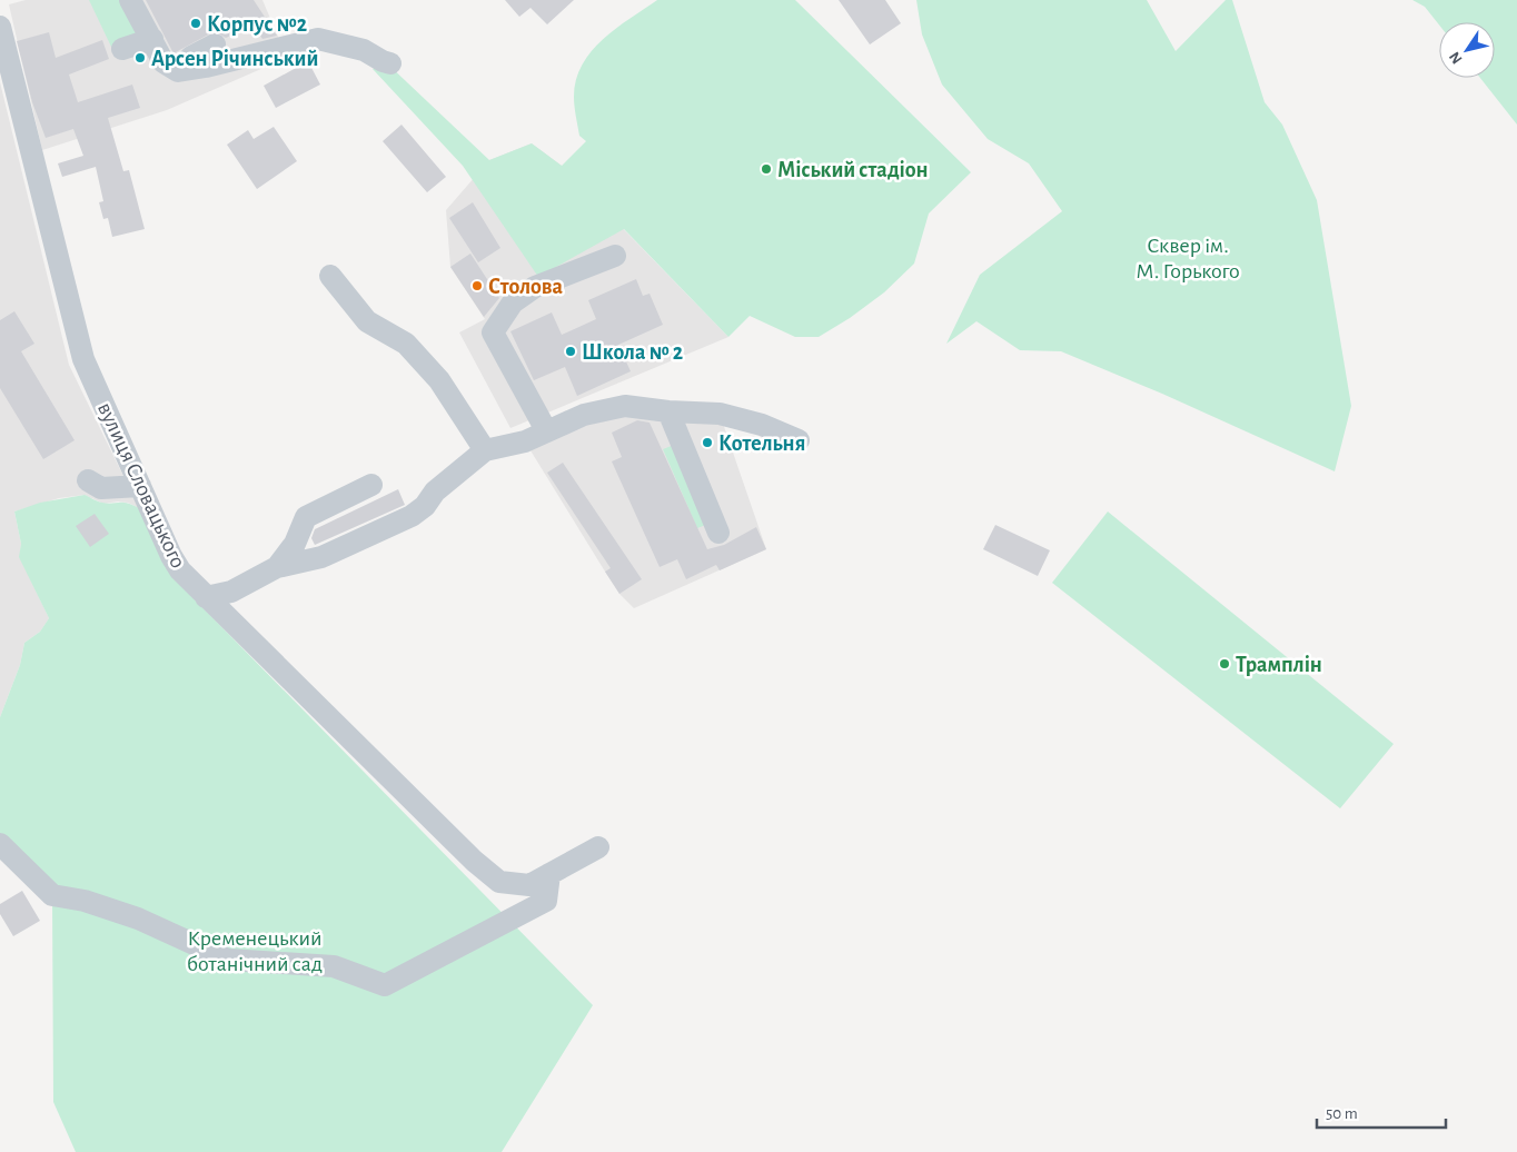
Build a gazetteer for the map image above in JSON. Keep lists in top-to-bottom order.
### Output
{
  "streets": {
    "street": ["вулиця Словацького"]
  },
  "parks": ["Сквер ім. М. Горького", "Кременецький ботанічний сад"],
  "places": [
    "Корпус №2",
    "Арсен Річинський",
    "Міський стадіон",
    "Столова",
    "Школа № 2",
    "Котельня",
    "Трамплін"
  ],
  "scale_bar": "50 m",
  "north": "bottom left"
}
